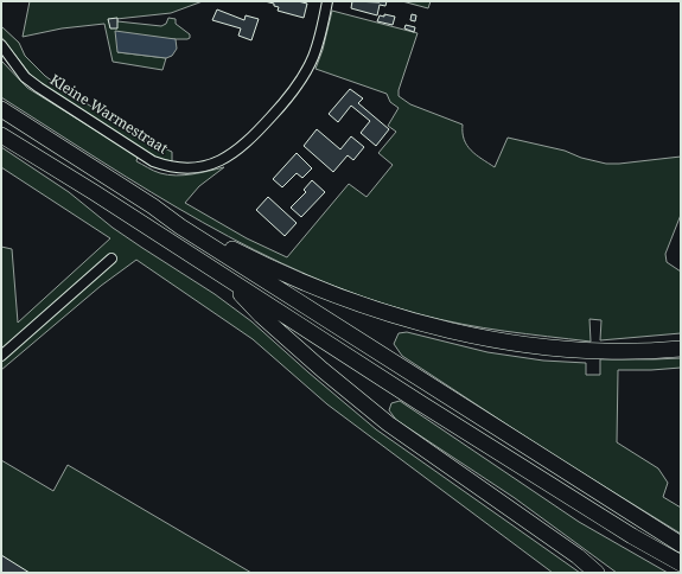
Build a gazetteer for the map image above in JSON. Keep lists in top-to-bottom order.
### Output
{
  "streets": {
    "street": ["Kleine Warmestraat"]
  }
}
